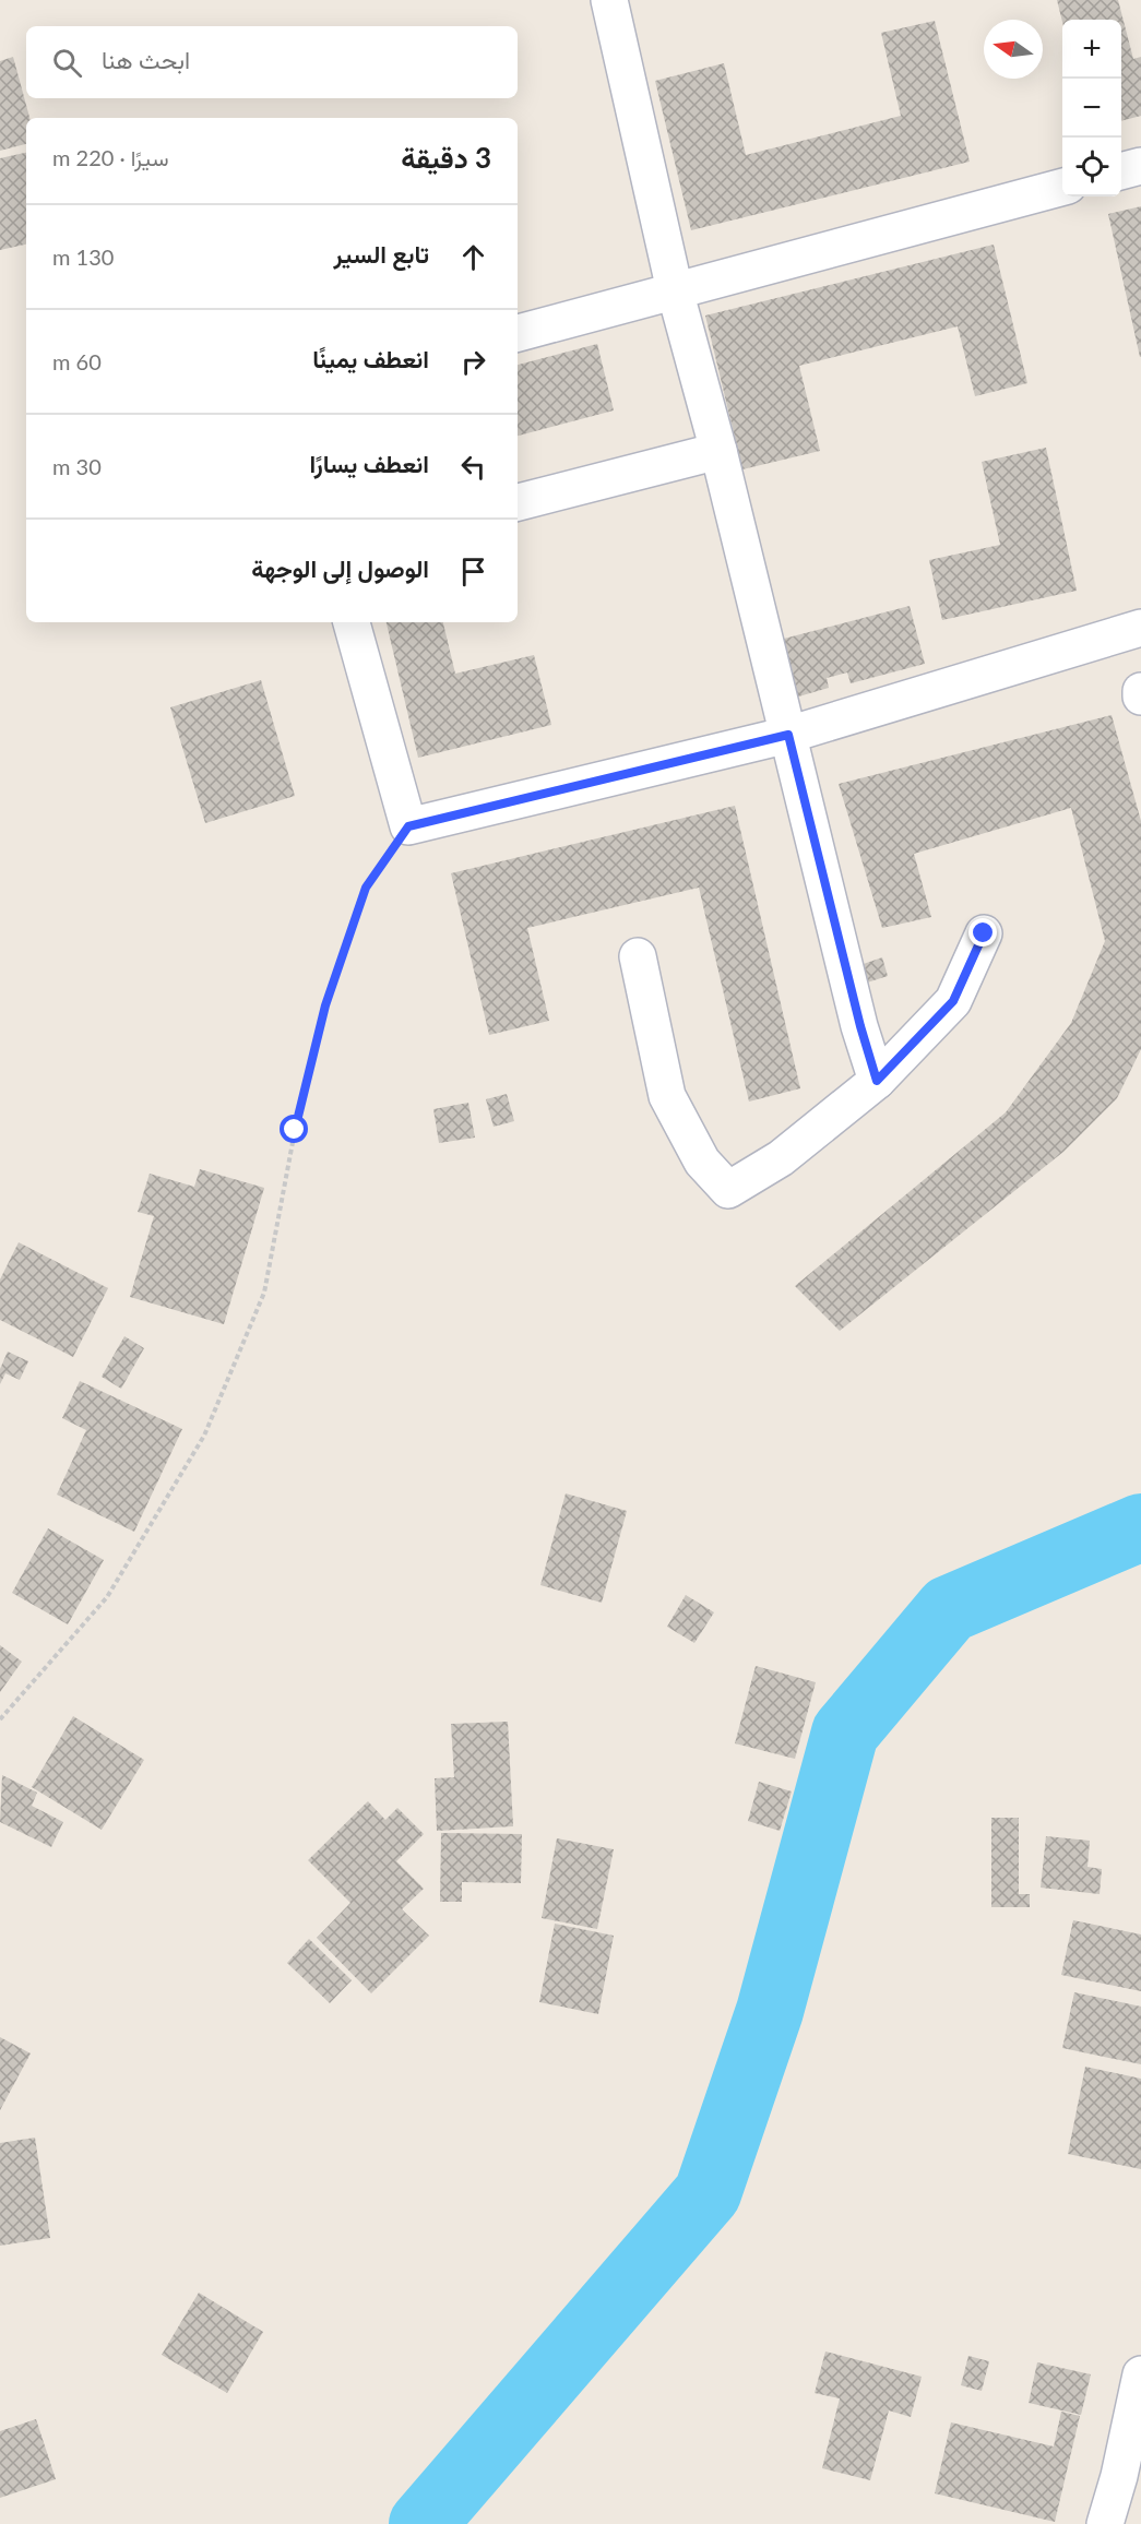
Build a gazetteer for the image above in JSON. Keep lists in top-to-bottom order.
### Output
{
  "north": "left",
  "page": {
    "map_buttons": ["+", "−"],
    "search": "ابحث هنا",
    "heading": ["3 دقيقة", "سيرًا · 220 m"],
    "list": [
      ["تابع السير", "130 m"],
      ["انعطف يمينًا", "60 m"],
      ["انعطف يسارًا", "30 m"],
      "الوصول إلى الوجهة"
    ]
  }
}
